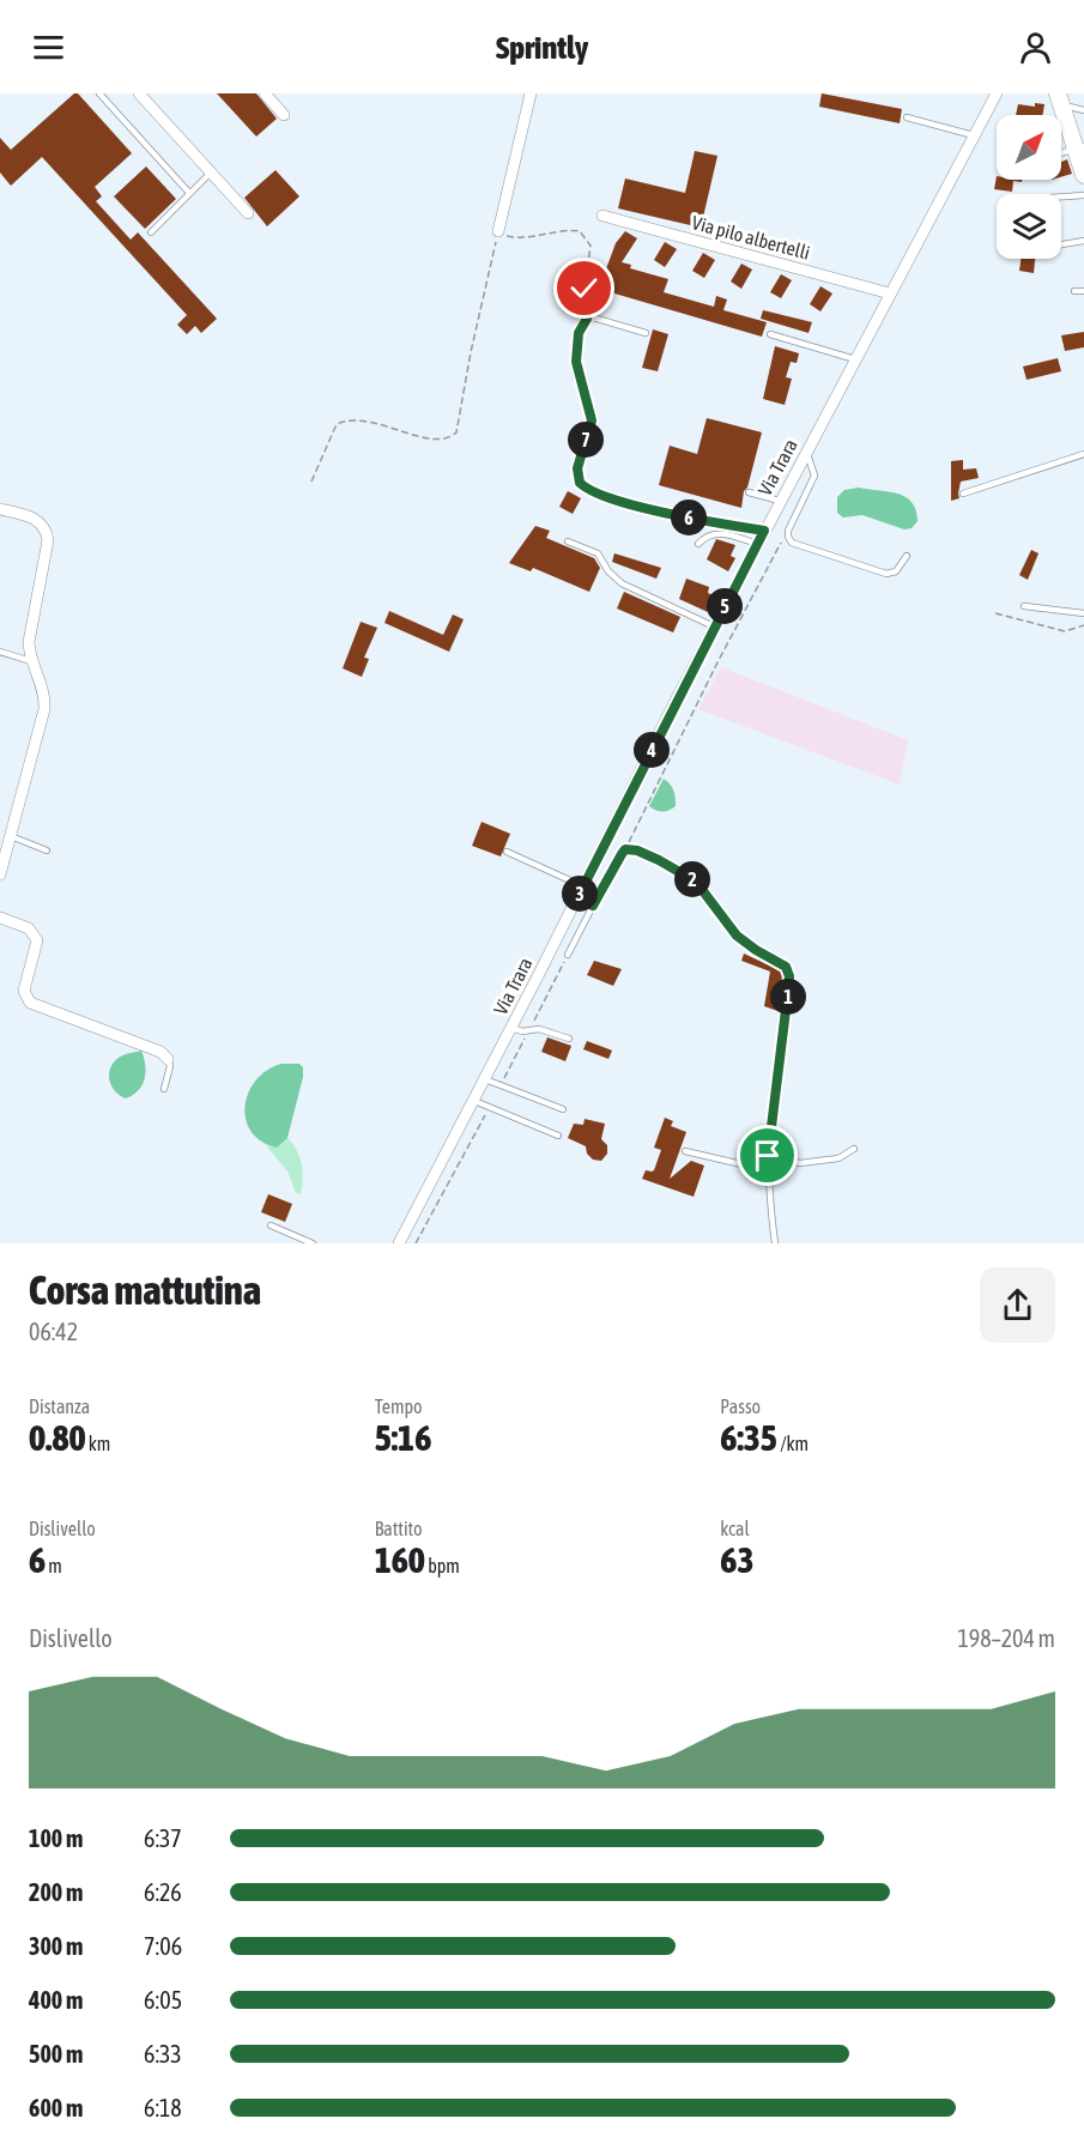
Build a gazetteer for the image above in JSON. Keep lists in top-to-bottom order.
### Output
{
  "streets": {
    "street": ["Via pilo albertelli", "Via Trara"]
  },
  "crossings": [
    ["Via pilo albertelli", "Via Trara"]
  ],
  "north": "top right",
  "page": {
    "header": "Sprintly",
    "pins": [
      "7",
      "6",
      "5",
      "4",
      "2",
      "3",
      "1"
    ],
    "heading": ["Corsa mattutina", "06:42"],
    "stats": [
      ["Distanza", "0.80 km"],
      ["Tempo", "5:16"],
      ["Passo", "6:35 /km"],
      ["Dislivello", "6 m"],
      ["Battito", "160 bpm"],
      ["kcal", "63"]
    ],
    "chart": ["Dislivello", "198–204 m"],
    "list": [
      {
        "name": "100 m",
        "note": "6:37"
      },
      {
        "name": "200 m",
        "note": "6:26"
      },
      {
        "name": "300 m",
        "note": "7:06"
      },
      {
        "name": "400 m",
        "note": "6:05"
      },
      {
        "name": "500 m",
        "note": "6:33"
      },
      {
        "name": "600 m",
        "note": "6:18"
      }
    ]
  }
}
